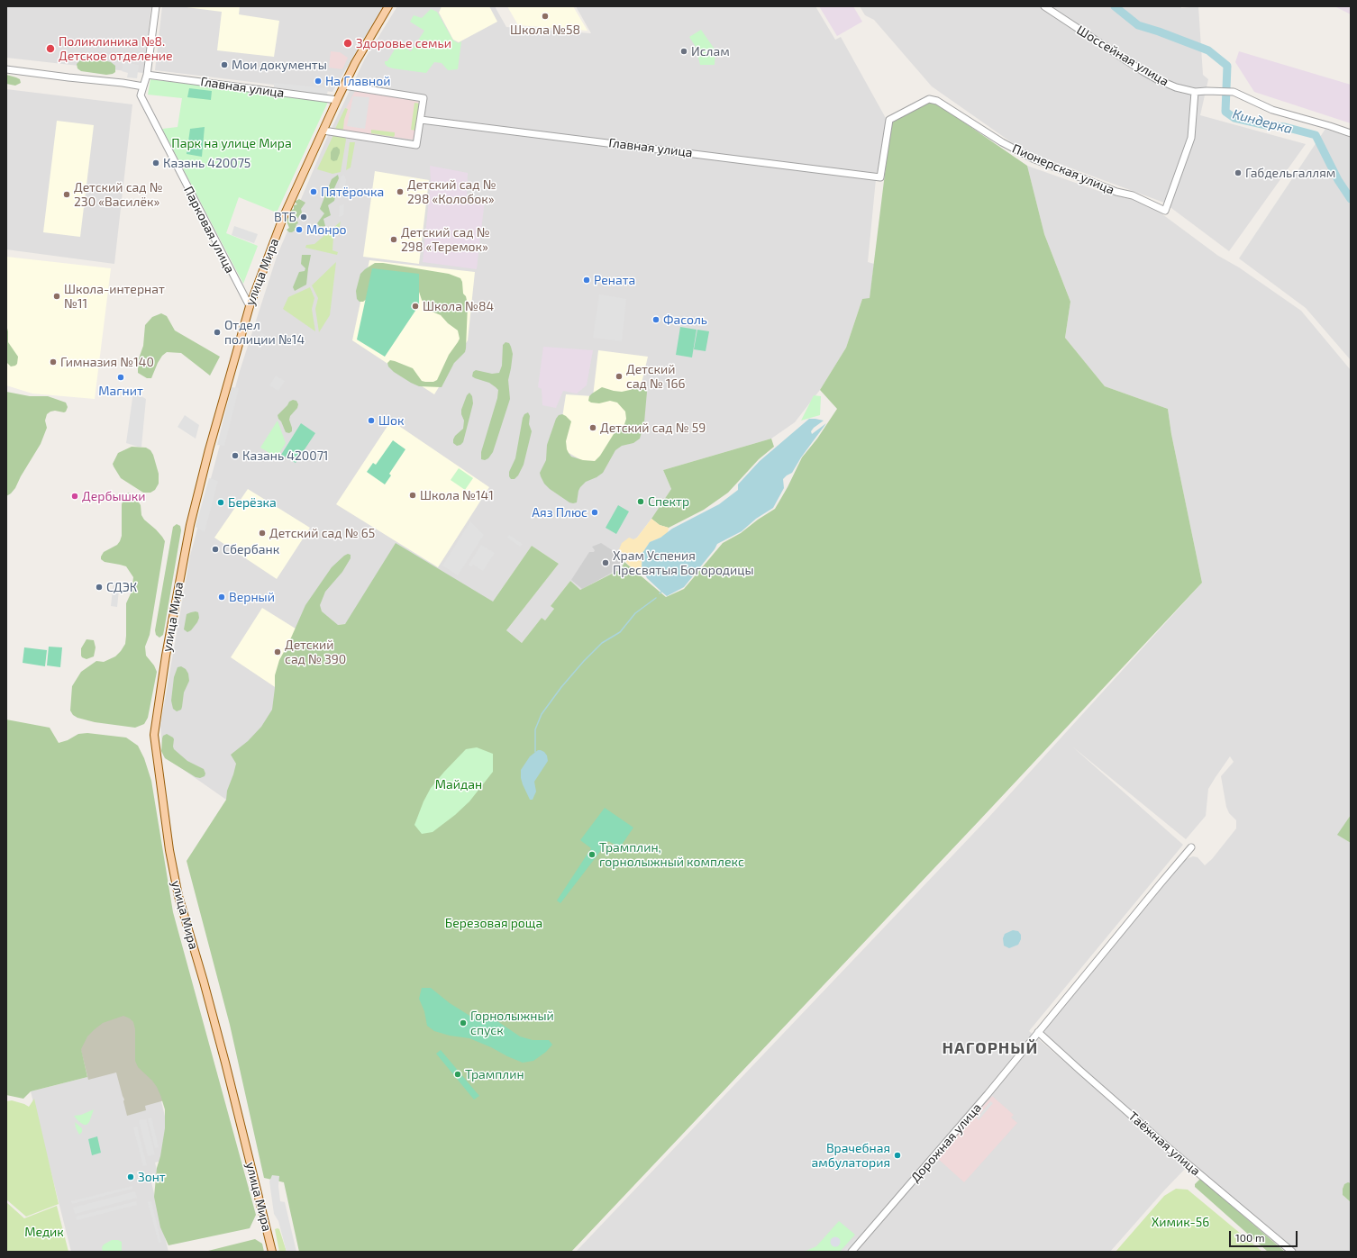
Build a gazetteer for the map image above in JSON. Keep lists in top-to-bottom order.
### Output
{
  "streets": {
    "main road": ["улица Мира"],
    "street": [
      "Шоссейная улица",
      "Главная улица",
      "Пионерская улица",
      "Парковая улица",
      "Дорожная улица",
      "Таёжная улица"
    ]
  },
  "crossings": [
    ["Шоссейная улица", "Пионерская улица"],
    ["Главная улица", "Пионерская улица"],
    ["Главная улица", "улица Мира"],
    ["Парковая улица", "улица Мира"],
    ["Дорожная улица", "Таёжная улица"]
  ],
  "districts": ["НАГОРНЫЙ"],
  "water": ["Киндерка"],
  "parks": [
    "Парк на улице Мира",
    "Майдан",
    "Березовая роща",
    "Химик-56",
    "Медик"
  ],
  "places": [
    "Школа №58",
    "Здоровье семьи",
    "Поликлиника №8. Детское отделение",
    "Ислам",
    "Мои документы",
    "На Главной",
    "Казань 420075",
    "Габдельгаллям",
    "Пятёрочка",
    "Детский сад № 298 «Колобок»",
    "Детский сад № 230 «Василёк»",
    "ВТБ",
    "Монро",
    "Детский сад № 298 «Теремок»",
    "Рената",
    "Школа-интернат №11",
    "Школа №84",
    "Фасоль",
    "Отдел полиции №14",
    "Гимназия №140",
    "Детский сад № 166",
    "Магнит",
    "Шок",
    "Детский сад № 59",
    "Казань 420071",
    "Школа №141",
    "Дербышки",
    "Спектр",
    "Берёзка",
    "Аяз Плюс",
    "Детский сад № 65",
    "Сбербанк",
    "Храм Успения Пресвятыя Богородицы",
    "СДЭК",
    "Верный",
    "Детский сад № 390",
    "Трамплин, горнолыжный комплекс",
    "Горнолыжный спуск",
    "Трамплин",
    "Врачебная амбулатория",
    "Зонт"
  ],
  "scale_bar": "100 m"
}
